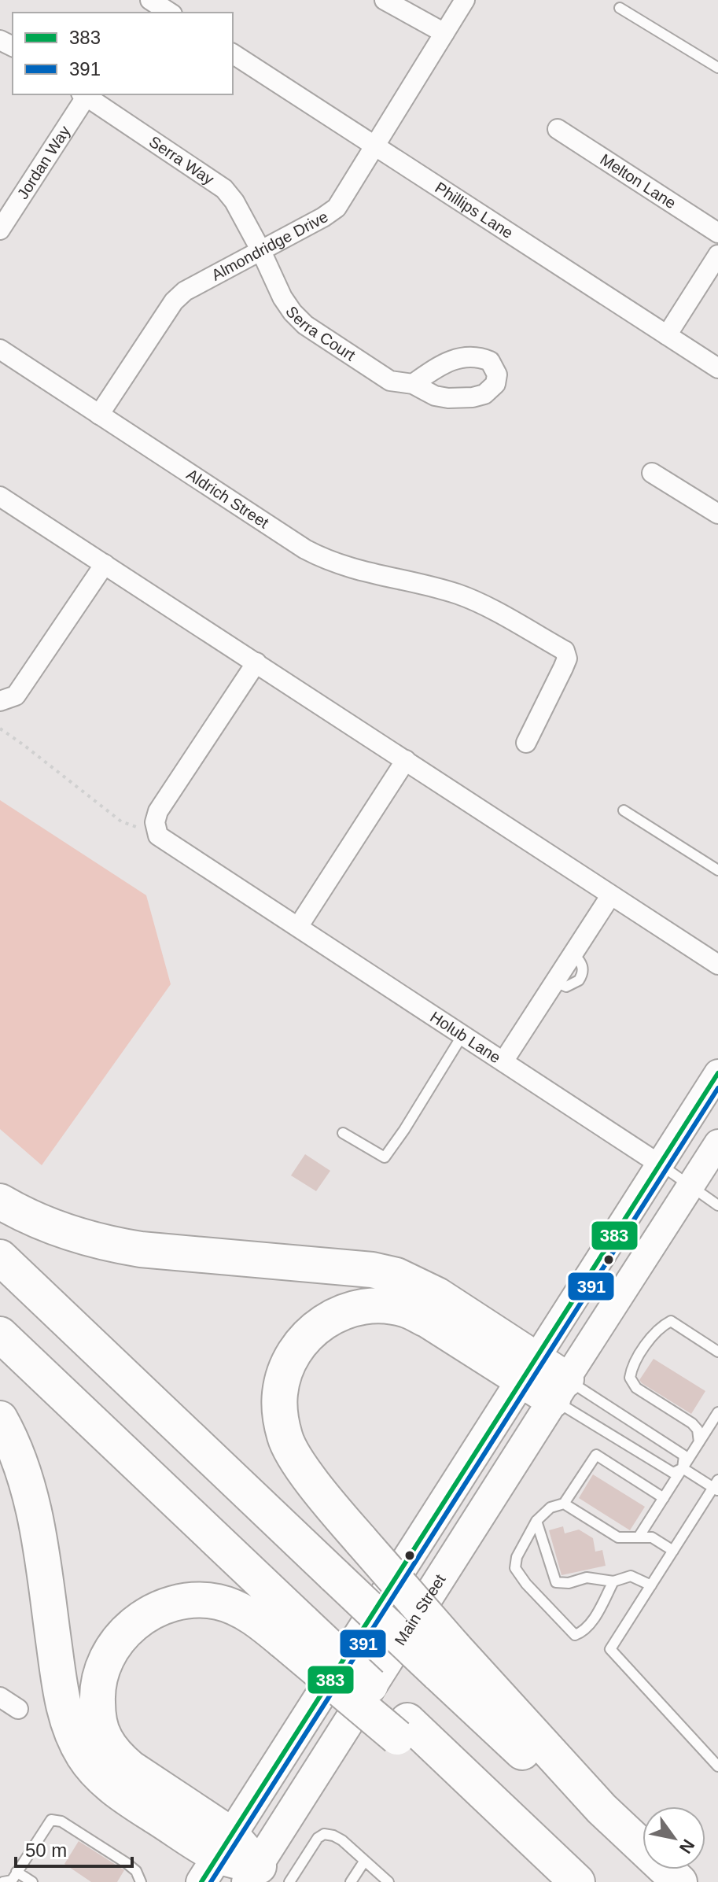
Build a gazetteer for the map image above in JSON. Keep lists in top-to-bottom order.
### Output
{
  "streets": {
    "main road": ["Main Street"],
    "street": [
      "Serra Way",
      "Jordan Way",
      "Melton Lane",
      "Phillips Lane",
      "Almondridge Drive",
      "Serra Court",
      "Aldrich Street",
      "Holub Lane"
    ]
  },
  "crossings": [
    ["Serra Way", "Jordan Way"],
    ["Serra Way", "Almondridge Drive"],
    ["Serra Way", "Serra Court"],
    ["Phillips Lane", "Almondridge Drive"],
    ["Almondridge Drive", "Serra Court"],
    ["Almondridge Drive", "Aldrich Street"]
  ],
  "lines": ["transit line 383", "transit line 391"],
  "legend": ["383", "391"],
  "scale_bar": "50 m",
  "north": "bottom right"
}
